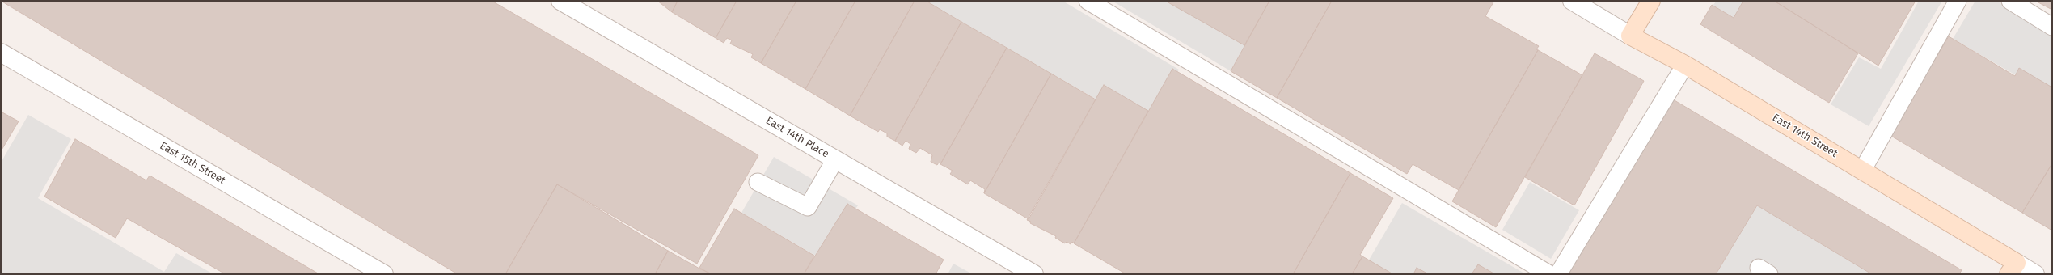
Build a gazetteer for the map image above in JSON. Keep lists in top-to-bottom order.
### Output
{
  "streets": {
    "street": ["East 14th Street", "East 14th Place", "East 15th Street"]
  }
}
